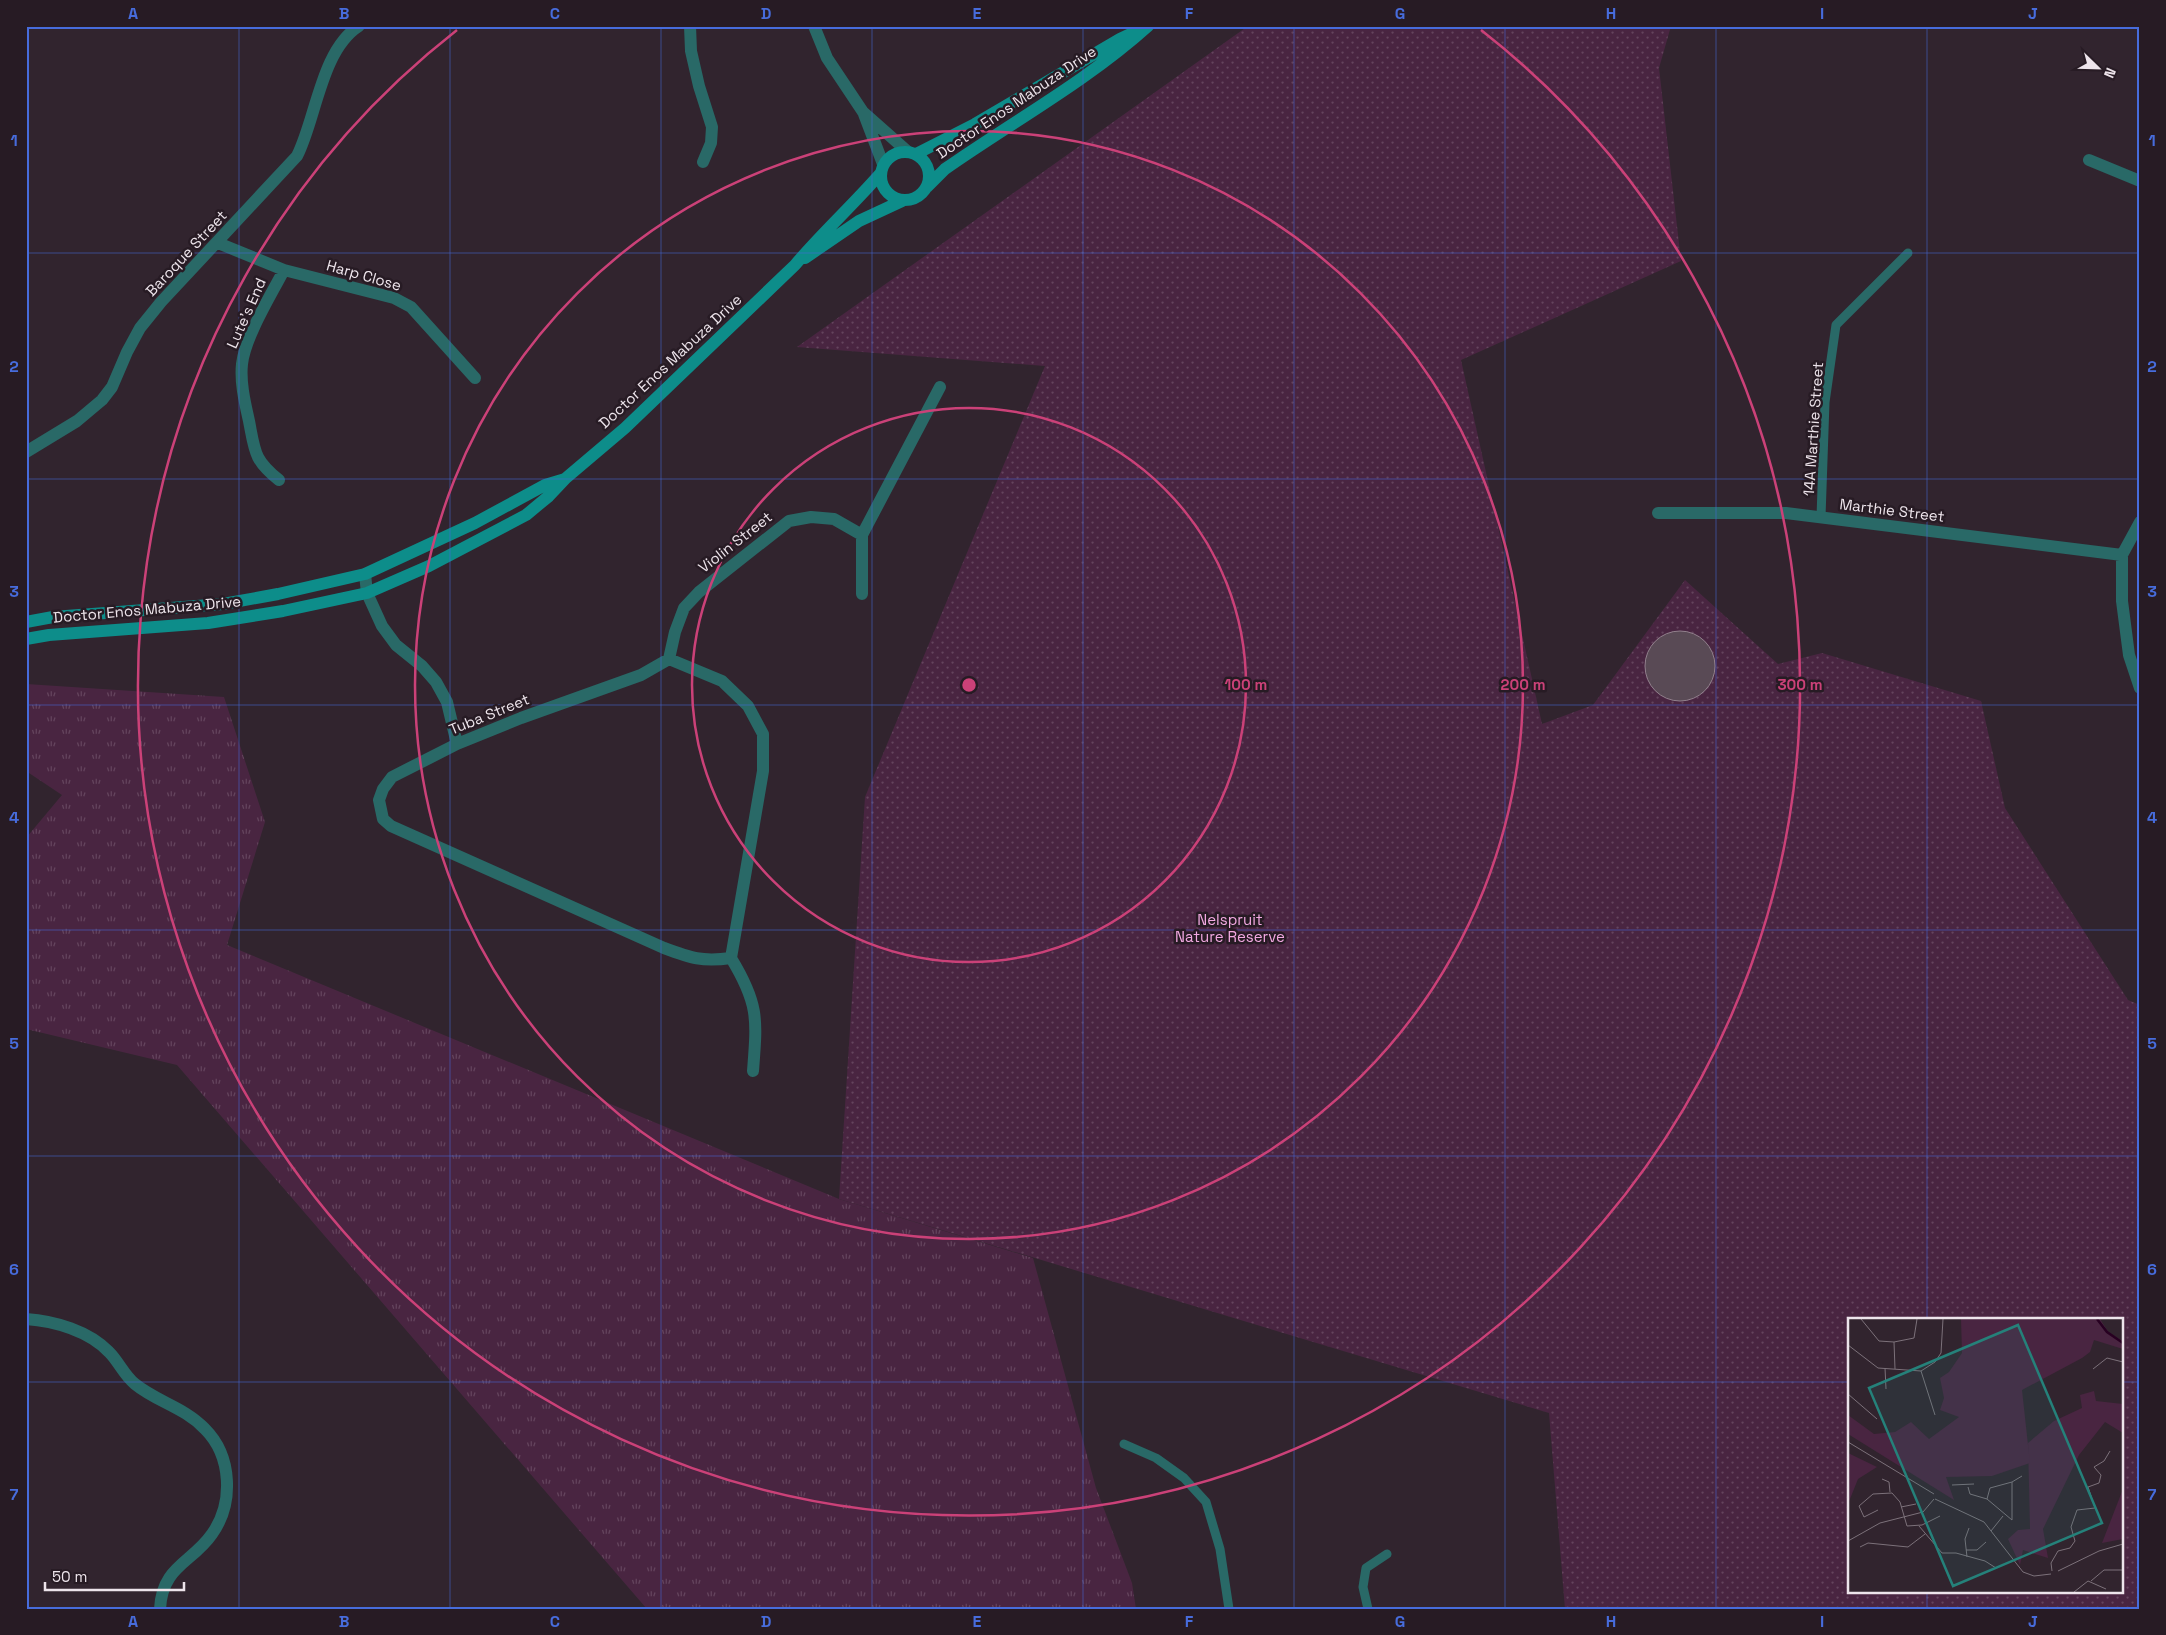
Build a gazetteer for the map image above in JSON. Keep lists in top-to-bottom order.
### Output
{
  "streets": {
    "main road": ["Doctor Enos Mabuza Drive"],
    "street": [
      "Baroque Street",
      "Harp Close",
      "Lute's End",
      "Marthie Street",
      "Violin Street",
      "Tuba Street"
    ],
    "lane": ["14A Marthie Street"]
  },
  "crossings": [
    ["Baroque Street", "Harp Close"],
    ["Harp Close", "Lute's End"],
    ["14A Marthie Street", "Marthie Street"],
    ["Violin Street", "Tuba Street"]
  ],
  "parks": ["Nelspruit Nature Reserve"],
  "scale_bar": "50 m",
  "north": "bottom right",
  "grid": {
    "columns": [
      "A",
      "B",
      "C",
      "D",
      "E",
      "F",
      "G",
      "H",
      "I",
      "J"
    ],
    "rows": [
      "1",
      "2",
      "3",
      "4",
      "5",
      "6",
      "7"
    ]
  },
  "rings": ["100 m", "200 m", "300 m"]
}
